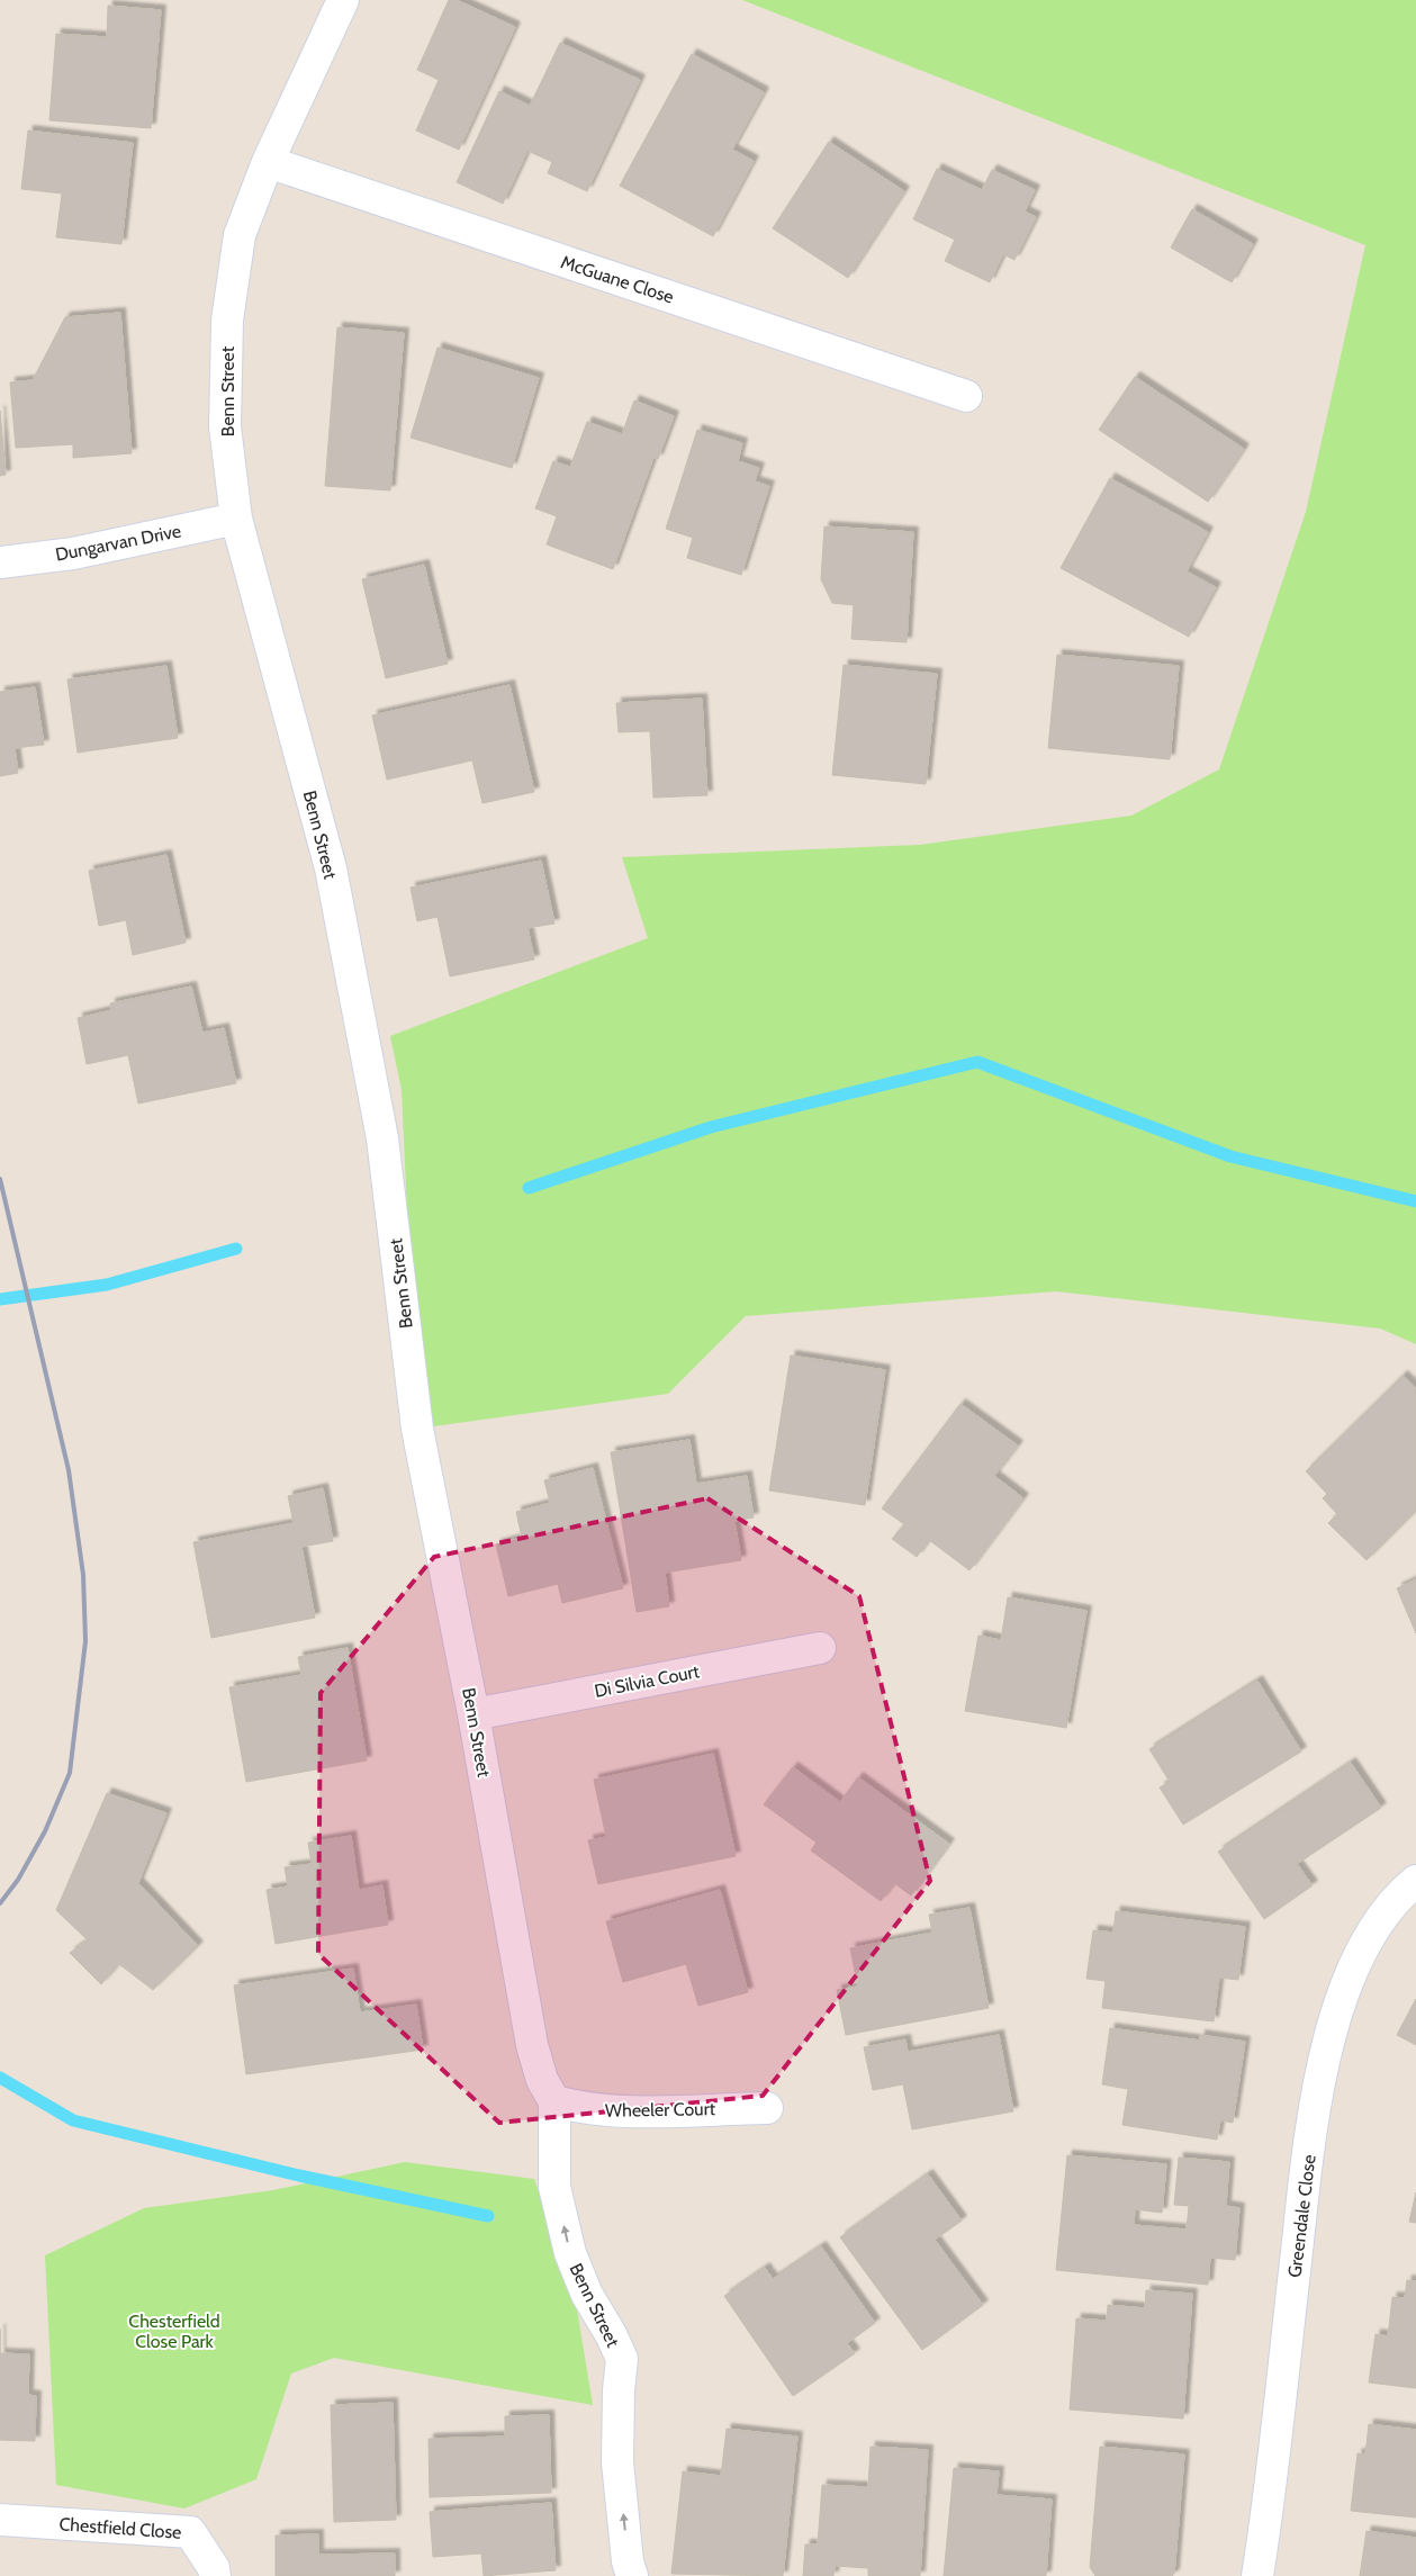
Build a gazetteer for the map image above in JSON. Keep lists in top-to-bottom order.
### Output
{
  "streets": {
    "street": [
      "McGuane Close",
      "Benn Street",
      "Dungarvan Drive",
      "Di Silvia Court",
      "Wheeler Court",
      "Greendale Close",
      "Chestfield Close"
    ]
  },
  "crossings": [
    ["McGuane Close", "Benn Street"],
    ["Benn Street", "Dungarvan Drive"],
    ["Benn Street", "Di Silvia Court"],
    ["Benn Street", "Wheeler Court"]
  ],
  "parks": ["Chesterfield Close Park"]
}
